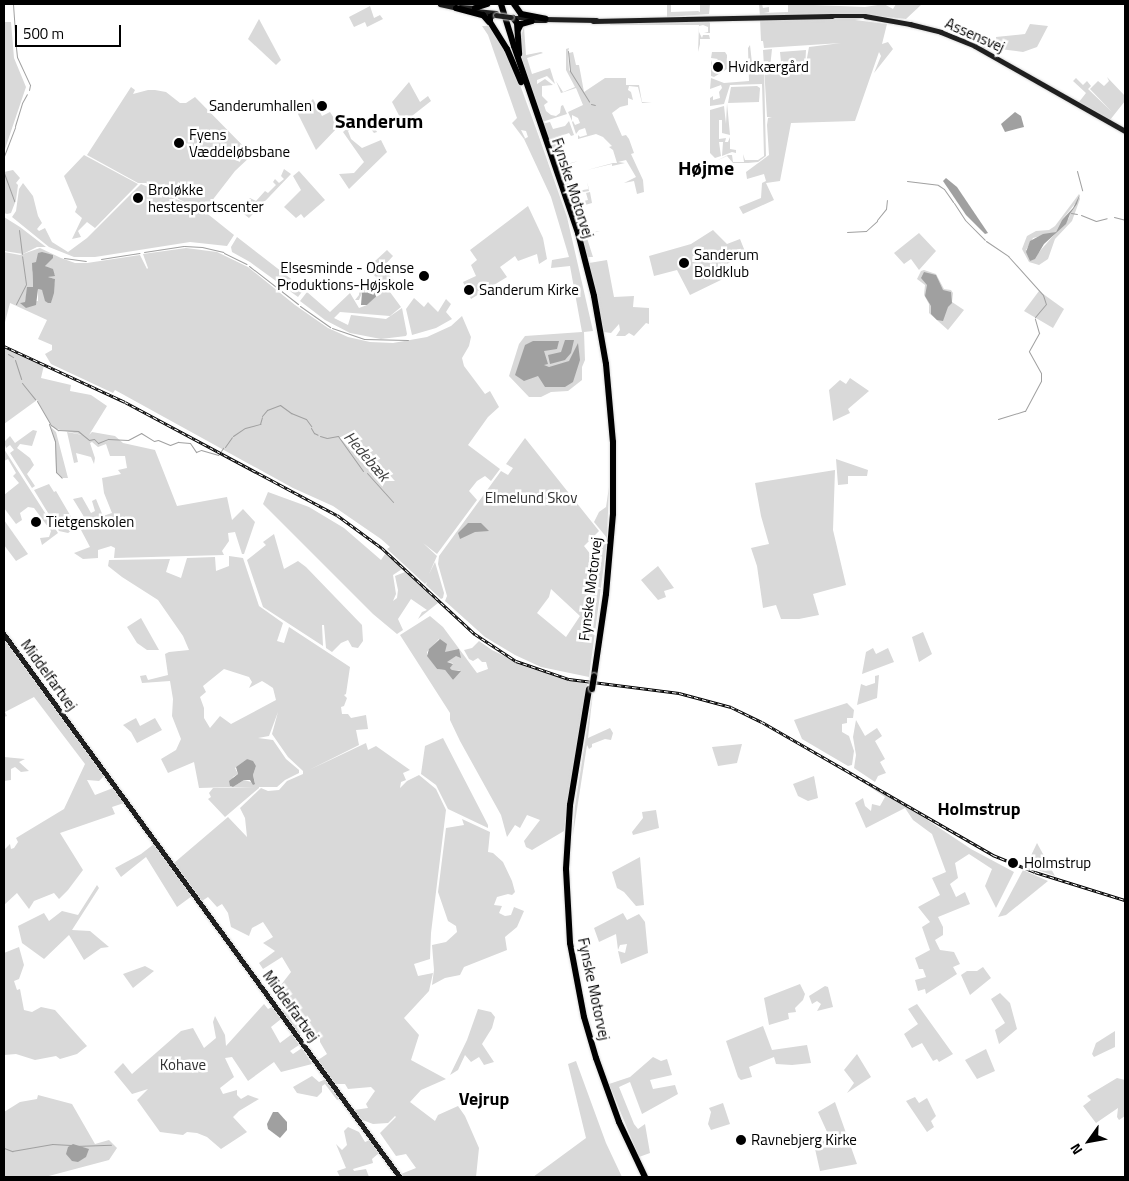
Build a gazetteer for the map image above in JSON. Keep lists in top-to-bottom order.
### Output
{
  "streets": {
    "highway": ["Fynske Motorvej"],
    "main road": ["Assensvej", "Middelfartvej"]
  },
  "districts": [
    "Sanderum",
    "Højme",
    "Holmstrup",
    "Vejrup"
  ],
  "water": ["Hedebæk"],
  "parks": ["Elmelund Skov", "Kohave"],
  "places": [
    "Hvidkærgård",
    "Sanderumhallen",
    "Fyens Væddeløbsbane",
    "Broløkke hestesportscenter",
    "Sanderum Boldklub",
    "Elsesminde - Odense Produktions-Højskole",
    "Sanderum Kirke",
    "Tietgenskolen",
    "Holmstrup",
    "Ravnebjerg Kirke"
  ],
  "scale_bar": "500 m",
  "north": "bottom left"
}
